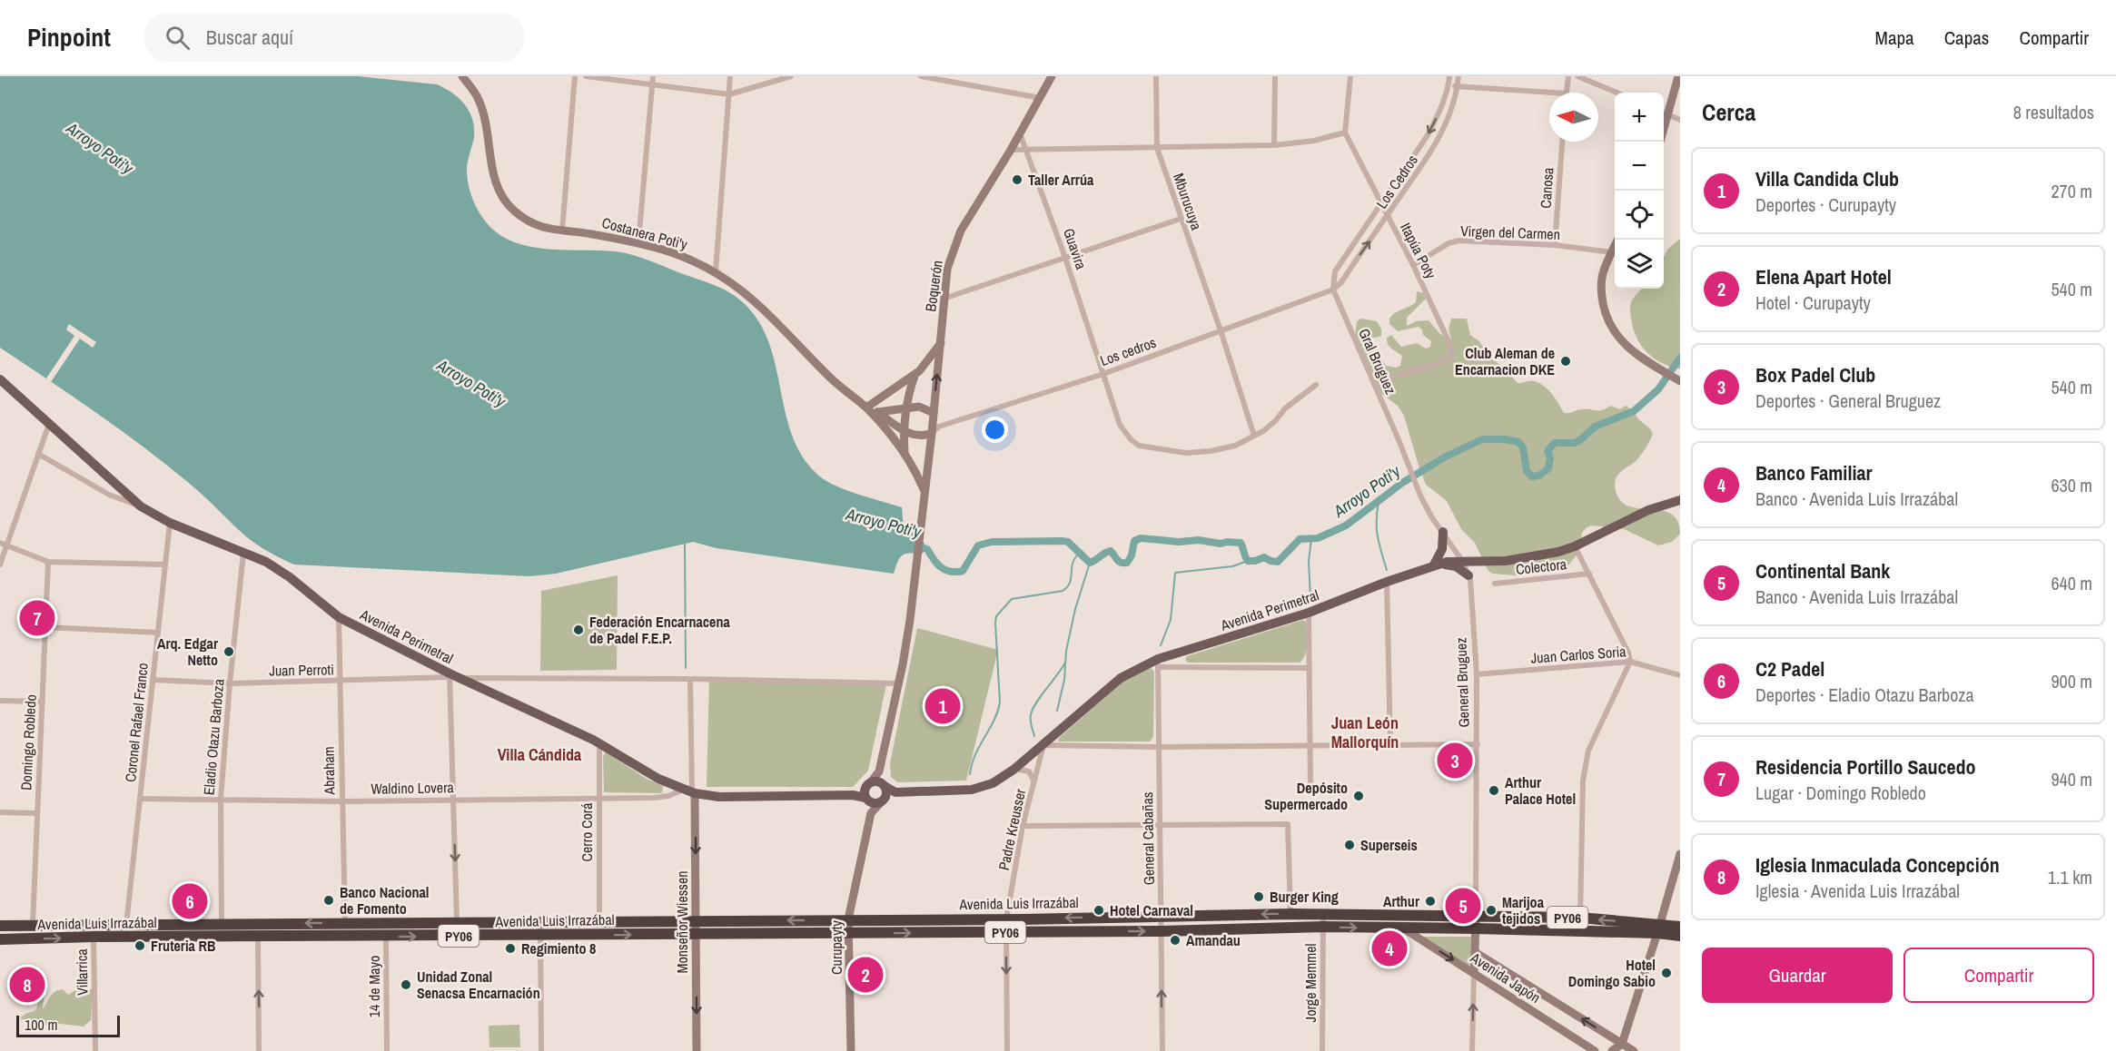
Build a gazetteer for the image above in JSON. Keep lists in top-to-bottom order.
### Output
{
  "streets": {
    "highway": ["Avenida Luis Irrazábal", "PY06"],
    "main road": ["Avenida Perimetral"],
    "street": [
      "Los Cedros",
      "Canosa",
      "Mburucuya",
      "Virgen del Carmen",
      "Costanera Poti'y",
      "Guavira",
      "Itapúa Poty",
      "Boquerón",
      "Los cedros",
      "Gral Bruguez",
      "Colectora",
      "Juan Carlos Soria",
      "Juan Perroti",
      "General Bruguez",
      "Coronel Rafael Franco",
      "Eladio Otazu Barboza",
      "Domingo Robledo",
      "Abraham",
      "Waldino Lovera",
      "Padre Kreusser",
      "Cerro Corá",
      "General Cabañas",
      "Monseñor Wiessen",
      "Curupayty",
      "Villarrica",
      "Avenida Japón",
      "Jorge Memmel",
      "14 de Mayo"
    ]
  },
  "crossings": [
    ["Los Cedros", "Itapúa Poty"],
    ["Los Cedros", "Los cedros"],
    ["Los Cedros", "Gral Bruguez"],
    ["Canosa", "Virgen del Carmen"],
    ["Mburucuya", "Guavira"],
    ["Mburucuya", "Los cedros"],
    ["Virgen del Carmen", "Itapúa Poty"],
    ["Guavira", "Boquerón"],
    ["Guavira", "Los cedros"],
    ["Itapúa Poty", "Gral Bruguez"],
    ["Boquerón", "Los cedros"],
    ["Boquerón", "Juan Perroti"],
    ["Los cedros", "Gral Bruguez"],
    ["Gral Bruguez", "General Bruguez"],
    ["Avenida Perimetral", "Juan Perroti"],
    ["Avenida Perimetral", "General Bruguez"],
    ["Avenida Perimetral", "Coronel Rafael Franco"],
    ["Avenida Perimetral", "Eladio Otazu Barboza"],
    ["Avenida Perimetral", "Abraham"],
    ["Avenida Perimetral", "Waldino Lovera"],
    ["Avenida Perimetral", "Padre Kreusser"],
    ["Avenida Perimetral", "Cerro Corá"],
    ["Avenida Perimetral", "General Cabañas"],
    ["Avenida Perimetral", "Monseñor Wiessen"],
    ["Avenida Perimetral", "Curupayty"],
    ["Juan Carlos Soria", "General Bruguez"],
    ["Juan Perroti", "Coronel Rafael Franco"],
    ["Juan Perroti", "Eladio Otazu Barboza"],
    ["Juan Perroti", "Abraham"],
    ["General Bruguez", "Avenida Luis Irrazábal"],
    ["General Bruguez", "Avenida Japón"],
    ["Coronel Rafael Franco", "Waldino Lovera"],
    ["Coronel Rafael Franco", "PY06"],
    ["Eladio Otazu Barboza", "Waldino Lovera"],
    ["Eladio Otazu Barboza", "PY06"],
    ["Domingo Robledo", "PY06"],
    ["Abraham", "Waldino Lovera"],
    ["Abraham", "PY06"],
    ["Waldino Lovera", "Cerro Corá"],
    ["Waldino Lovera", "Monseñor Wiessen"],
    ["Padre Kreusser", "Avenida Luis Irrazábal"],
    ["Padre Kreusser", "PY06"],
    ["Cerro Corá", "PY06"],
    ["General Cabañas", "Avenida Luis Irrazábal"],
    ["General Cabañas", "PY06"],
    ["Avenida Luis Irrazábal", "PY06"],
    ["Avenida Luis Irrazábal", "Monseñor Wiessen"],
    ["Avenida Luis Irrazábal", "Curupayty"],
    ["Avenida Luis Irrazábal", "Villarrica"],
    ["Avenida Luis Irrazábal", "Avenida Japón"],
    ["Avenida Luis Irrazábal", "Jorge Memmel"],
    ["Avenida Luis Irrazábal", "14 de Mayo"],
    ["PY06", "Monseñor Wiessen"],
    ["PY06", "Curupayty"],
    ["PY06", "Villarrica"],
    ["PY06", "14 de Mayo"]
  ],
  "one_way": ["Padre Kreusser", "Monseñor Wiessen"],
  "districts": ["Juan León Mallorquín", "Villa Cándida"],
  "water": ["Arroyo Poti'y"],
  "places": [
    "Taller Arrúa",
    "Club Aleman de Encarnacion DKE",
    "Federación Encarnacena de Padel F.E.P.",
    "Arq. Edgar Netto",
    "Arthur Palace Hotel",
    "Depósito Supermercado",
    "Superseis",
    "Burger King",
    "Banco Nacional de Fomento",
    "Arthur",
    "Hotel Carnaval",
    "Marijoa tejidos",
    "Amandau",
    "Fruteria RB",
    "Regimiento 8",
    "Hotel Domingo Sabio",
    "Unidad Zonal Senacsa Encarnación"
  ],
  "scale_bar": "100 m",
  "north": "left",
  "page": {
    "header": "Pinpoint",
    "search": "Buscar aquí",
    "nav": ["Mapa", "Capas", "Compartir"],
    "heading": ["Cerca", "8 resultados"],
    "map_buttons": ["+", "−"],
    "list": [
      {
        "mark": "1",
        "name": "Villa Candida Club",
        "note": "Deportes · Curupayty",
        "value": "270 m"
      },
      {
        "mark": "2",
        "name": "Elena Apart Hotel",
        "note": "Hotel · Curupayty",
        "value": "540 m"
      },
      {
        "mark": "3",
        "name": "Box Padel Club",
        "note": "Deportes · General Bruguez",
        "value": "540 m"
      },
      {
        "mark": "4",
        "name": "Banco Familiar",
        "note": "Banco · Avenida Luis Irrazábal",
        "value": "630 m"
      },
      {
        "mark": "5",
        "name": "Continental Bank",
        "note": "Banco · Avenida Luis Irrazábal",
        "value": "640 m"
      },
      {
        "mark": "6",
        "name": "C2 Padel",
        "note": "Deportes · Eladio Otazu Barboza",
        "value": "900 m"
      },
      {
        "mark": "7",
        "name": "Residencia Portillo Saucedo",
        "note": "Lugar · Domingo Robledo",
        "value": "940 m"
      },
      {
        "mark": "8",
        "name": "Iglesia Inmaculada Concepción",
        "note": "Iglesia · Avenida Luis Irrazábal",
        "value": "1.1 km"
      }
    ],
    "pins": [
      "7",
      "1",
      "3",
      "6",
      "5",
      "4",
      "2",
      "8"
    ],
    "buttons": ["Guardar", "Compartir"],
    "scale": "100 m"
  }
}
